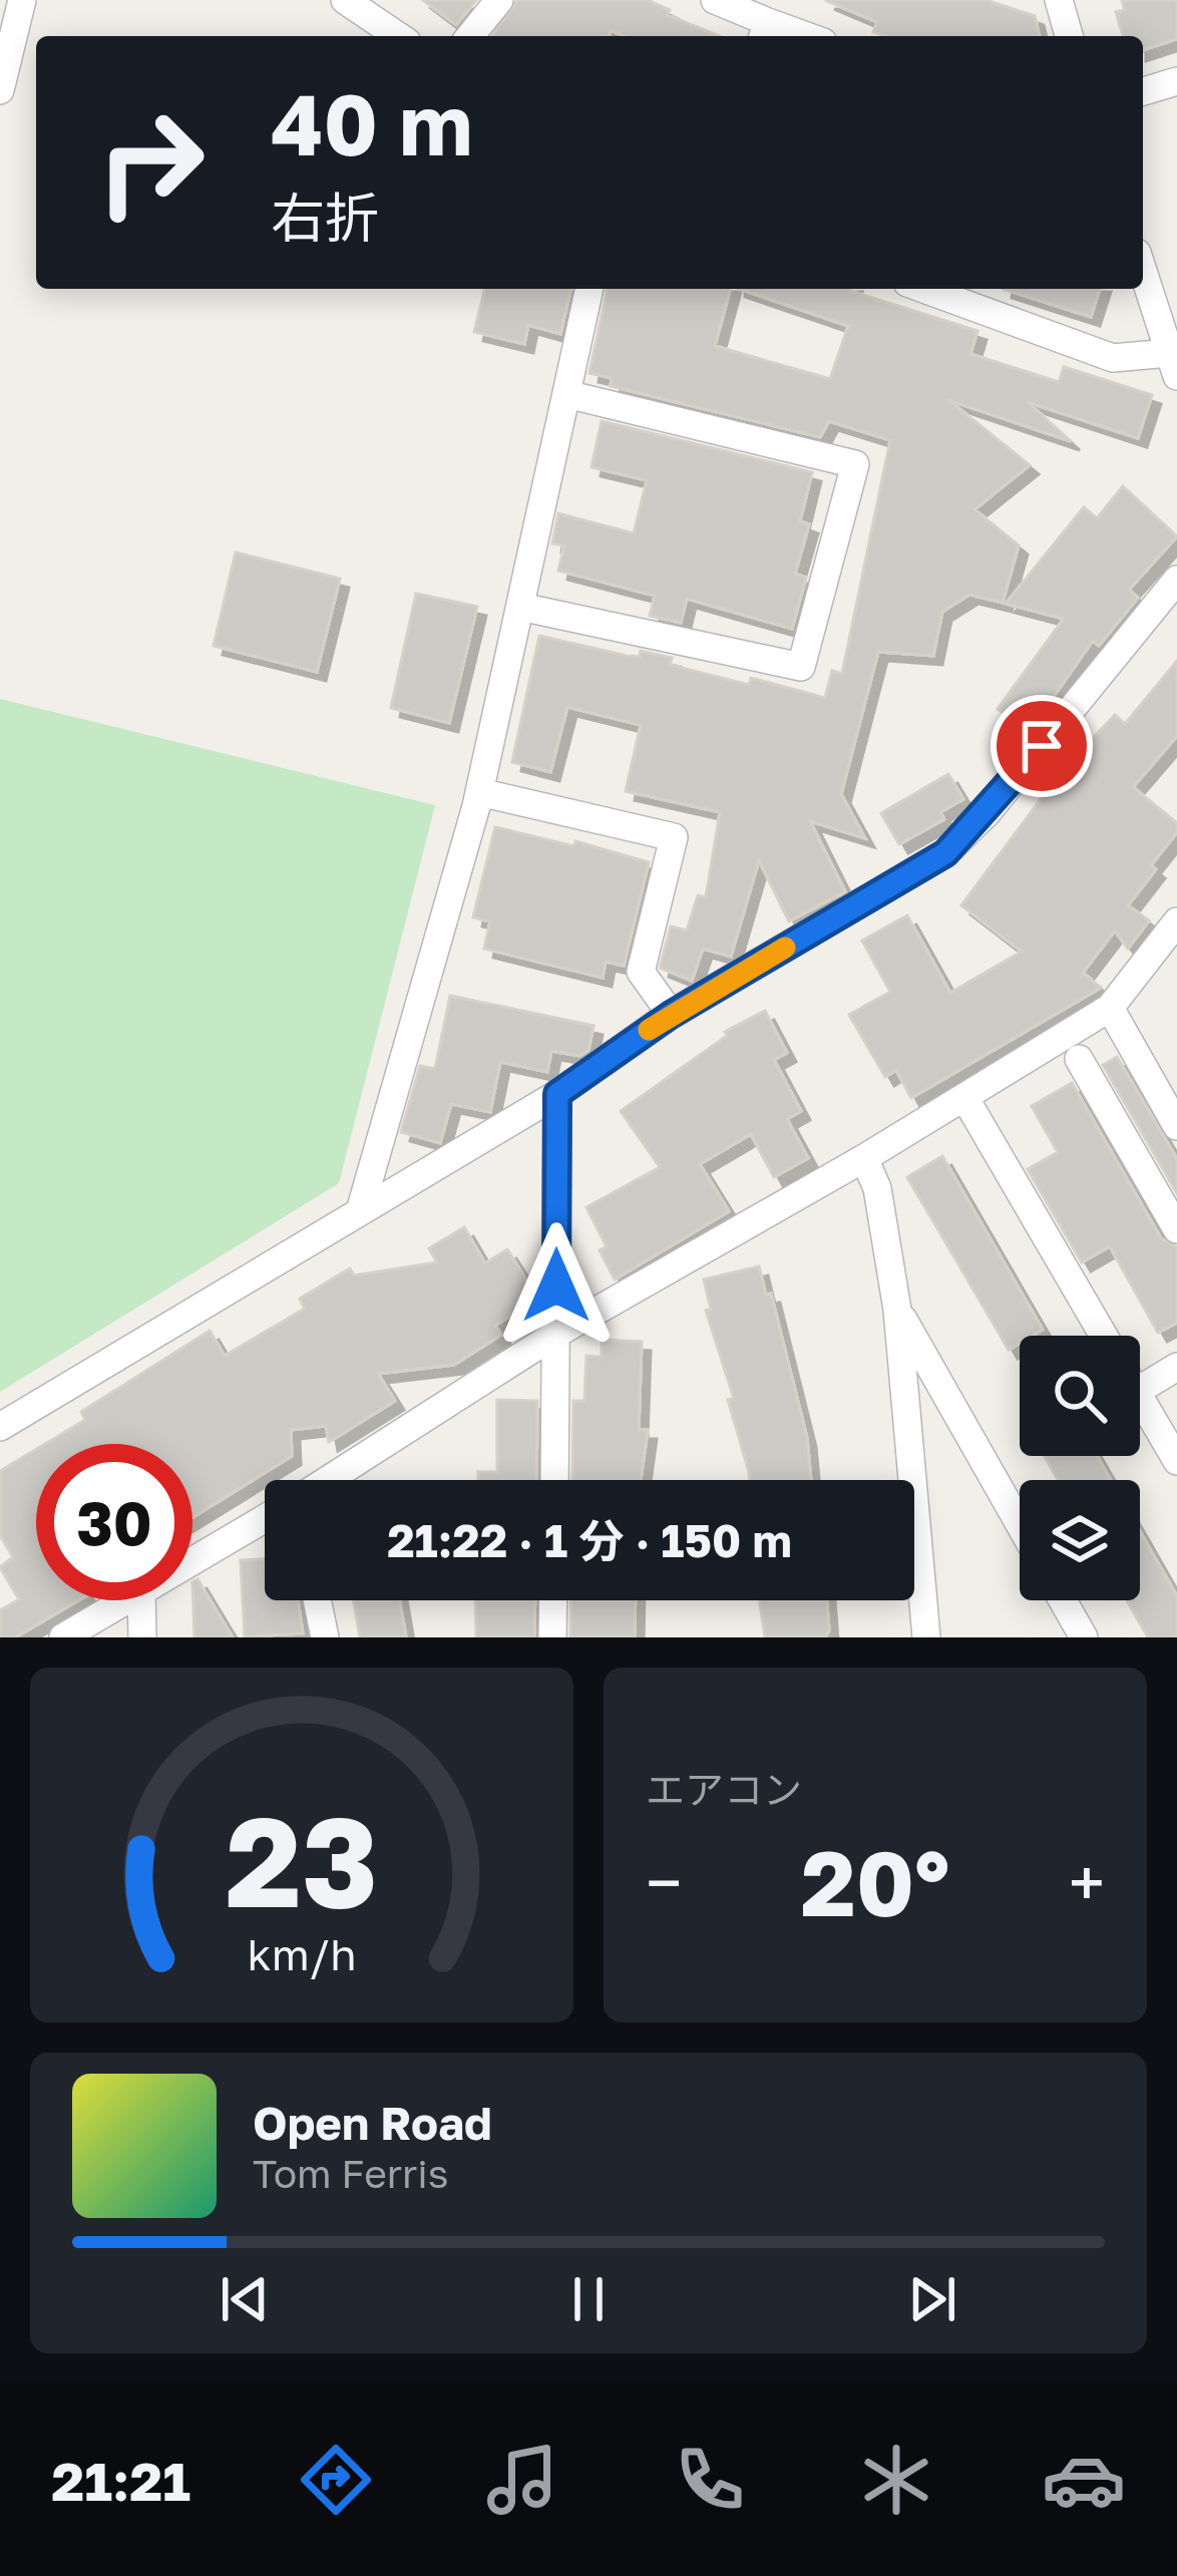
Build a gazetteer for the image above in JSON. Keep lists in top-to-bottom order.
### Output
{
  "page": {
    "turn": ["40 m", "右折"],
    "limit": "30",
    "trip": "21:22 · 1 分 · 150 m",
    "tile": "エアコン",
    "heat": ["−", "20°", "+"],
    "song": ["Open Road", "Tom Ferris"],
    "tabs": "21:21",
    "gauge": ["23", "km/h"]
  }
}
